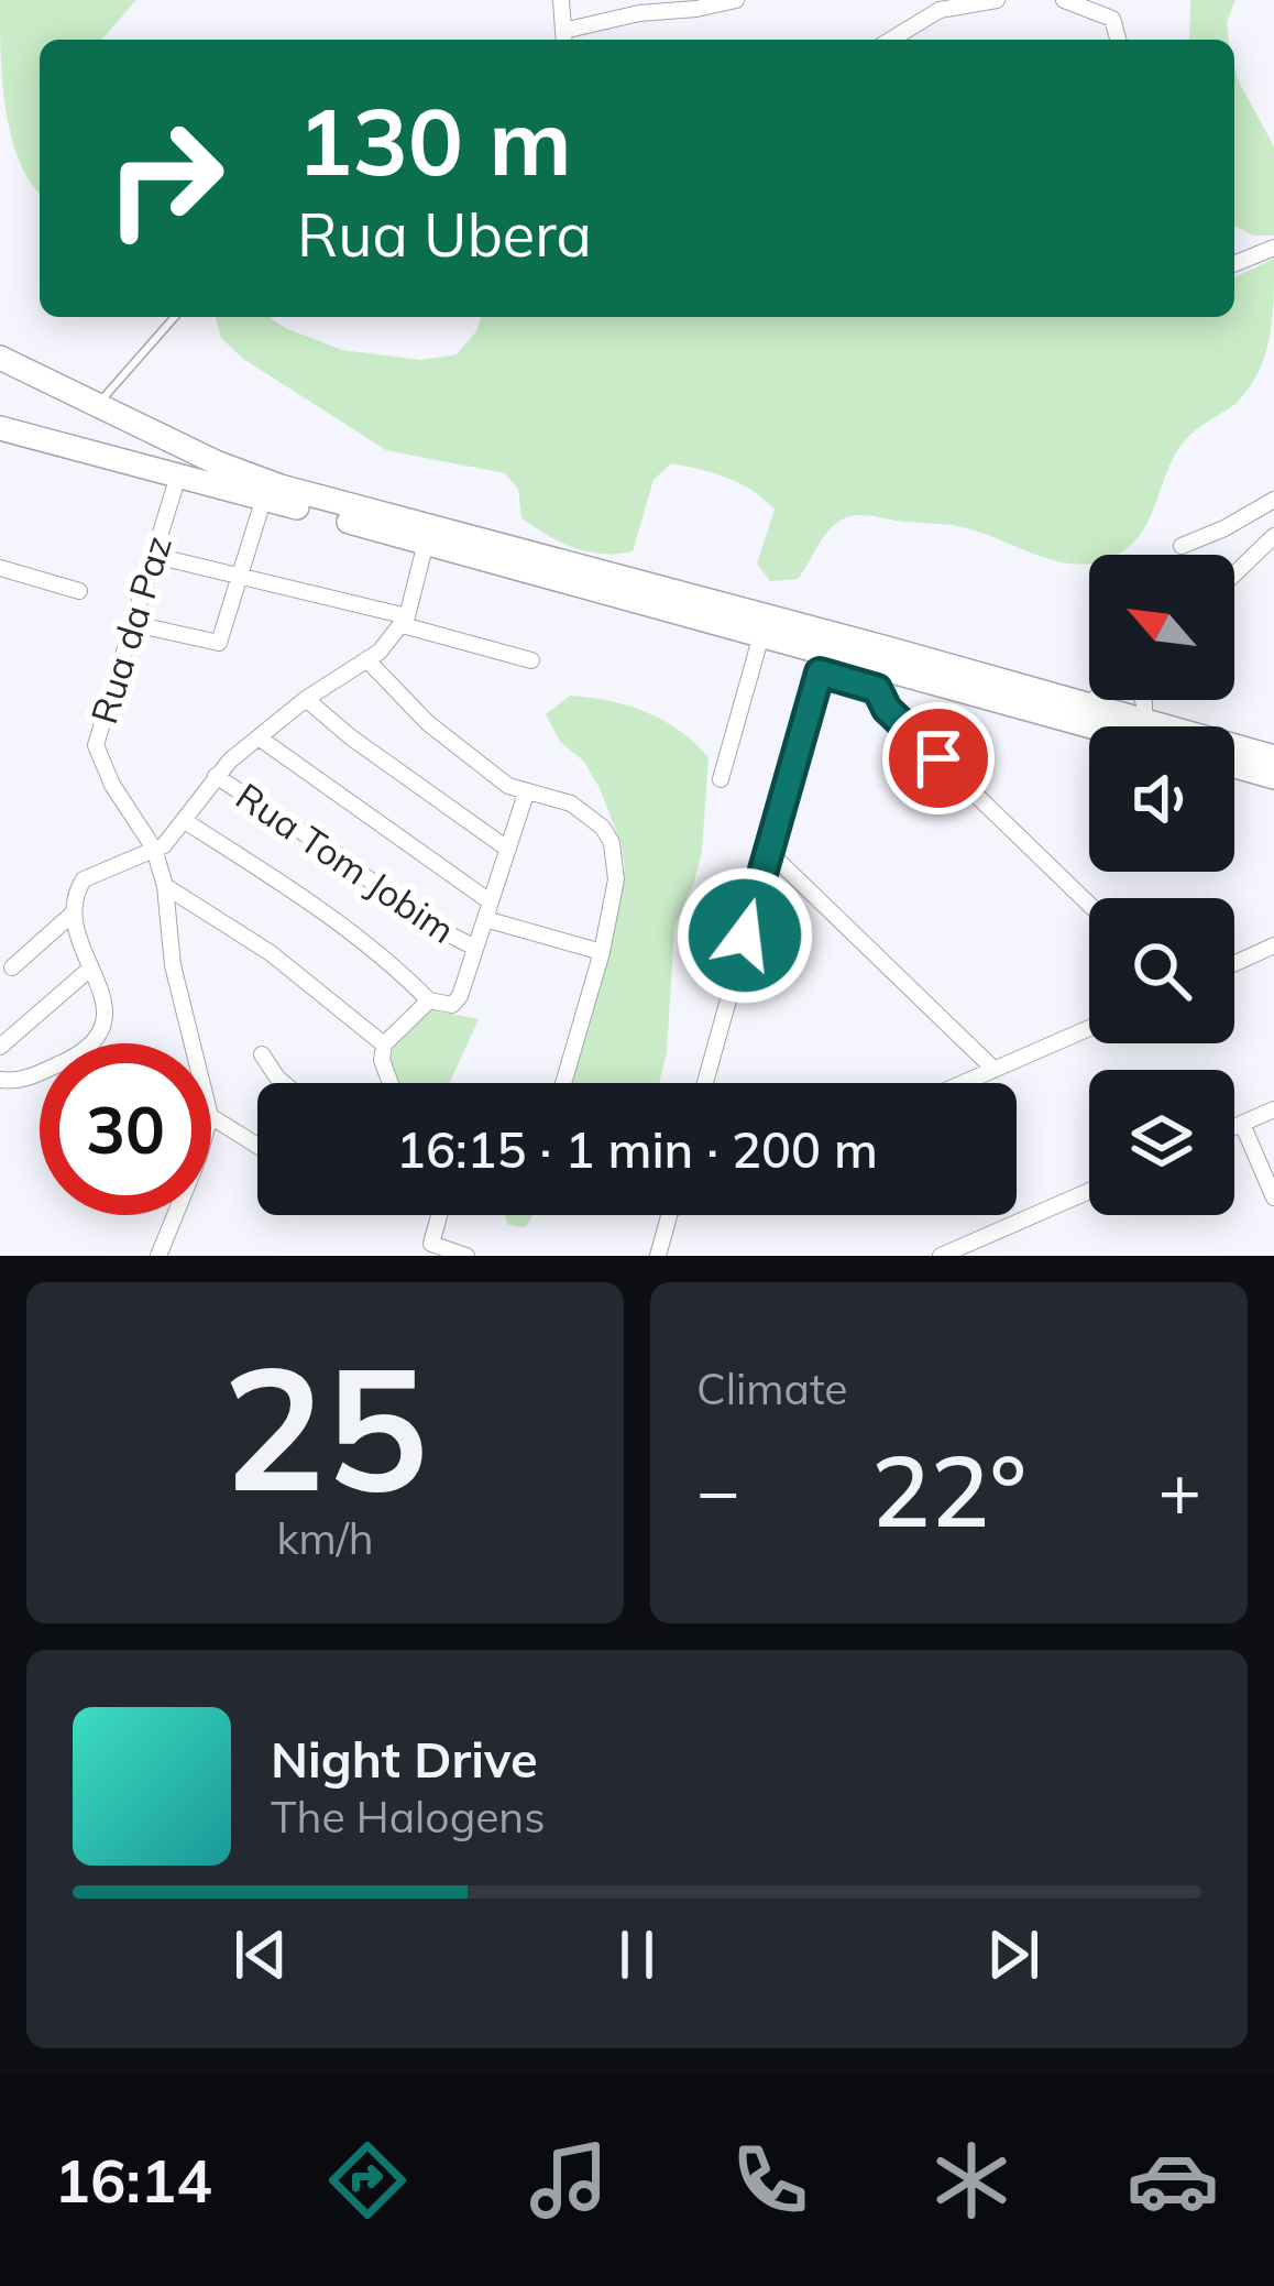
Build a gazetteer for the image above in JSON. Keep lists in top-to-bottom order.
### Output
{
  "streets": {
    "street": ["Rua da Paz", "Rua Tom Jobim"]
  },
  "north": "top left",
  "page": {
    "turn": ["130 m", "Rua Ubera"],
    "limit": "30",
    "trip": "16:15 · 1 min · 200 m",
    "tile": [
      ["25", "km/h"],
      "Climate"
    ],
    "heat": ["−", "22°", "+"],
    "song": ["Night Drive", "The Halogens"],
    "tabs": "16:14"
  }
}
